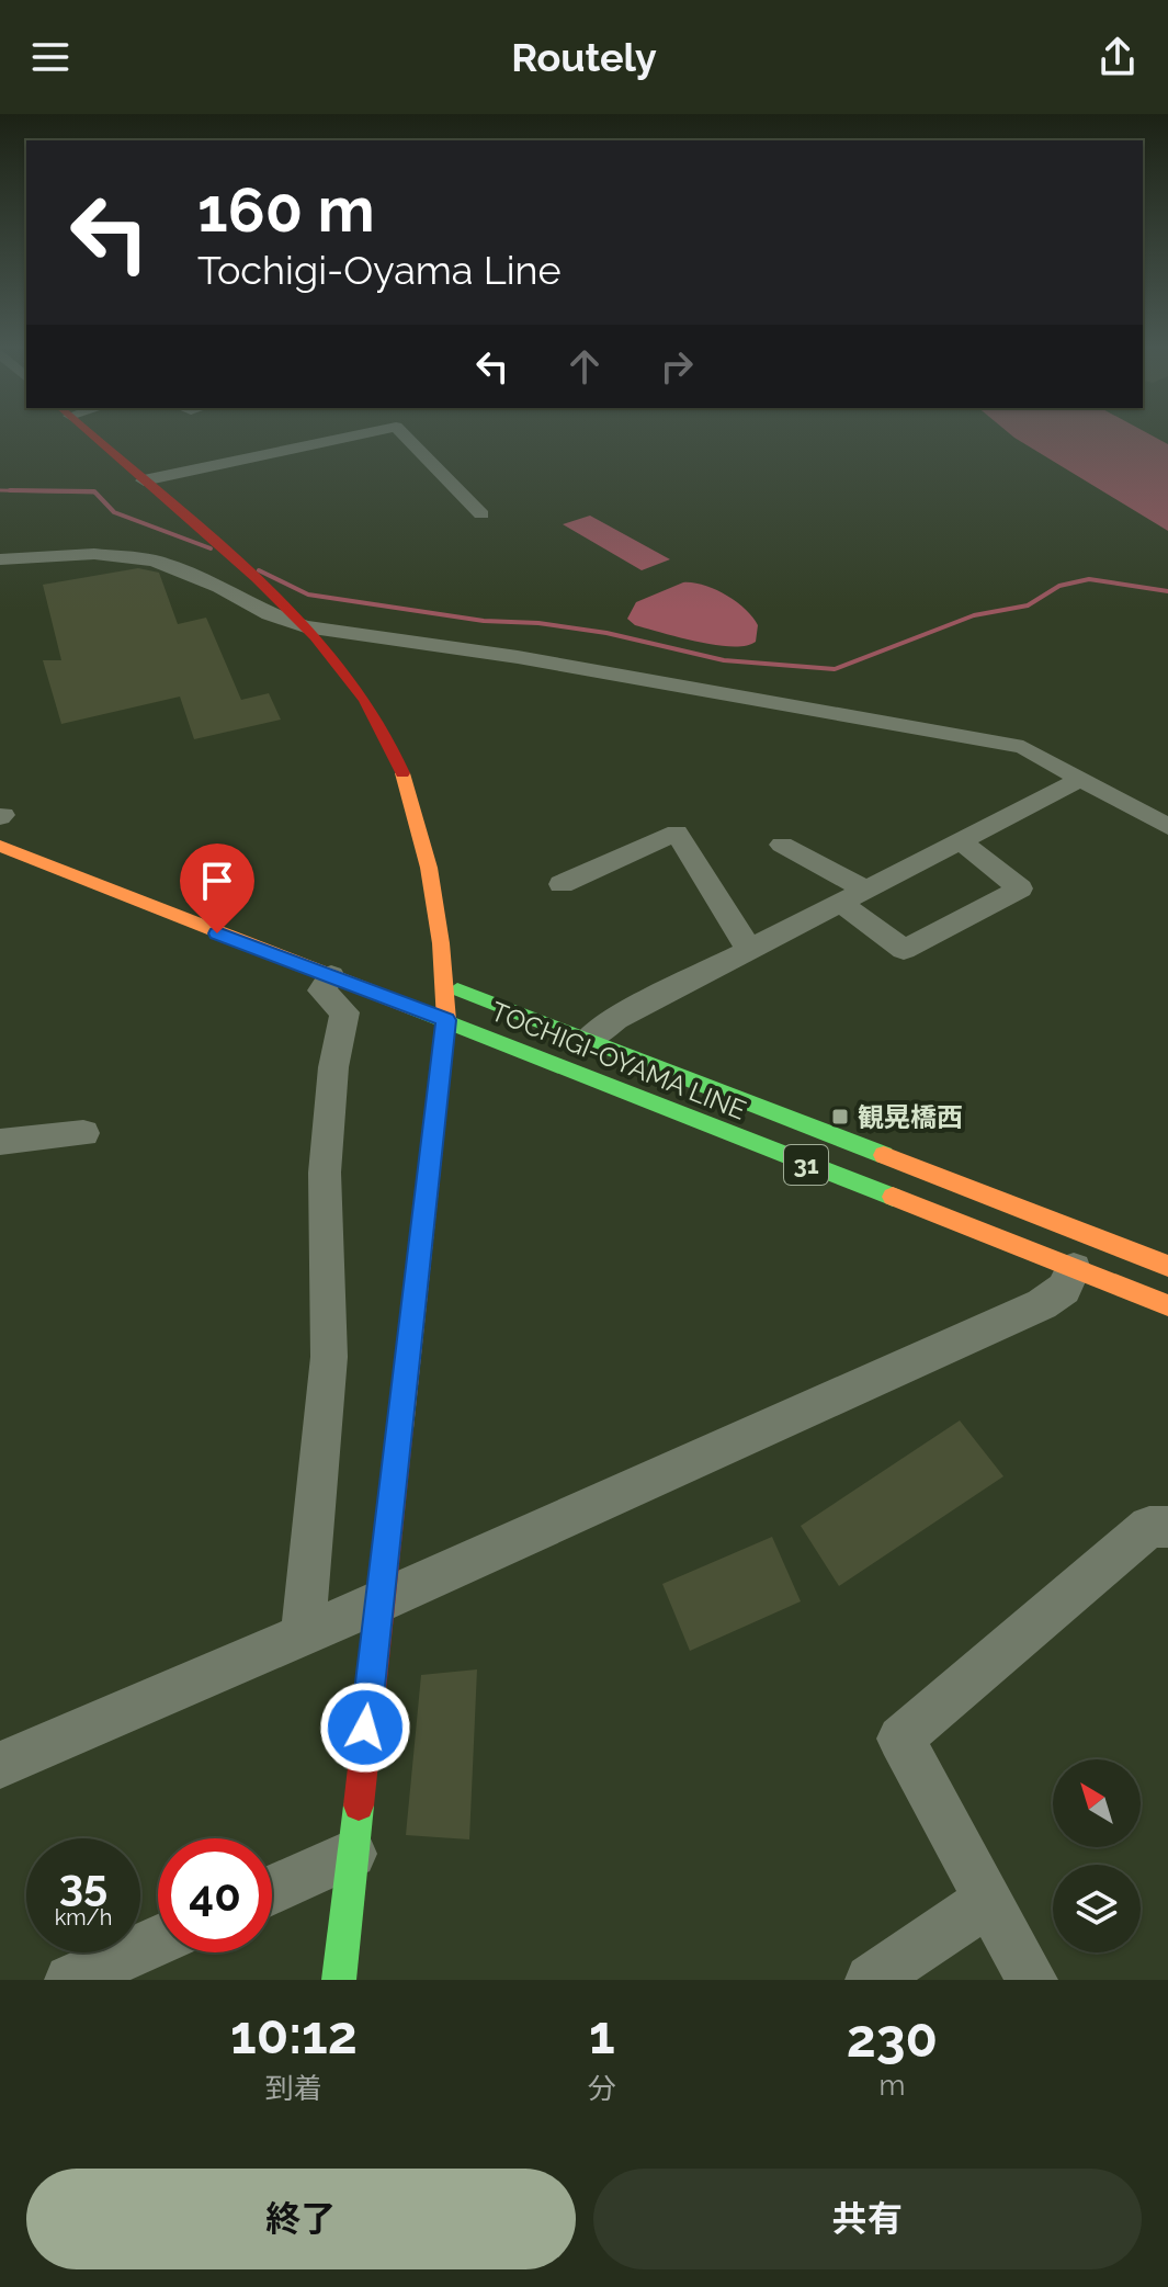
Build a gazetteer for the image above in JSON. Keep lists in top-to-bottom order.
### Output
{
  "streets": {
    "street": ["TOCHIGI-OYAMA LINE", "31"]
  },
  "places": {
    "transit": ["観晃橋西"]
  },
  "north": "top left",
  "page": {
    "header": "Routely",
    "turn": ["160 m", "Tochigi-Oyama Line"],
    "speed": "35 km/h",
    "limit": "40",
    "eta": [
      "10:12",
      "到着",
      "1",
      "分",
      "230",
      "m"
    ],
    "buttons": ["終了", "共有"]
  }
}
